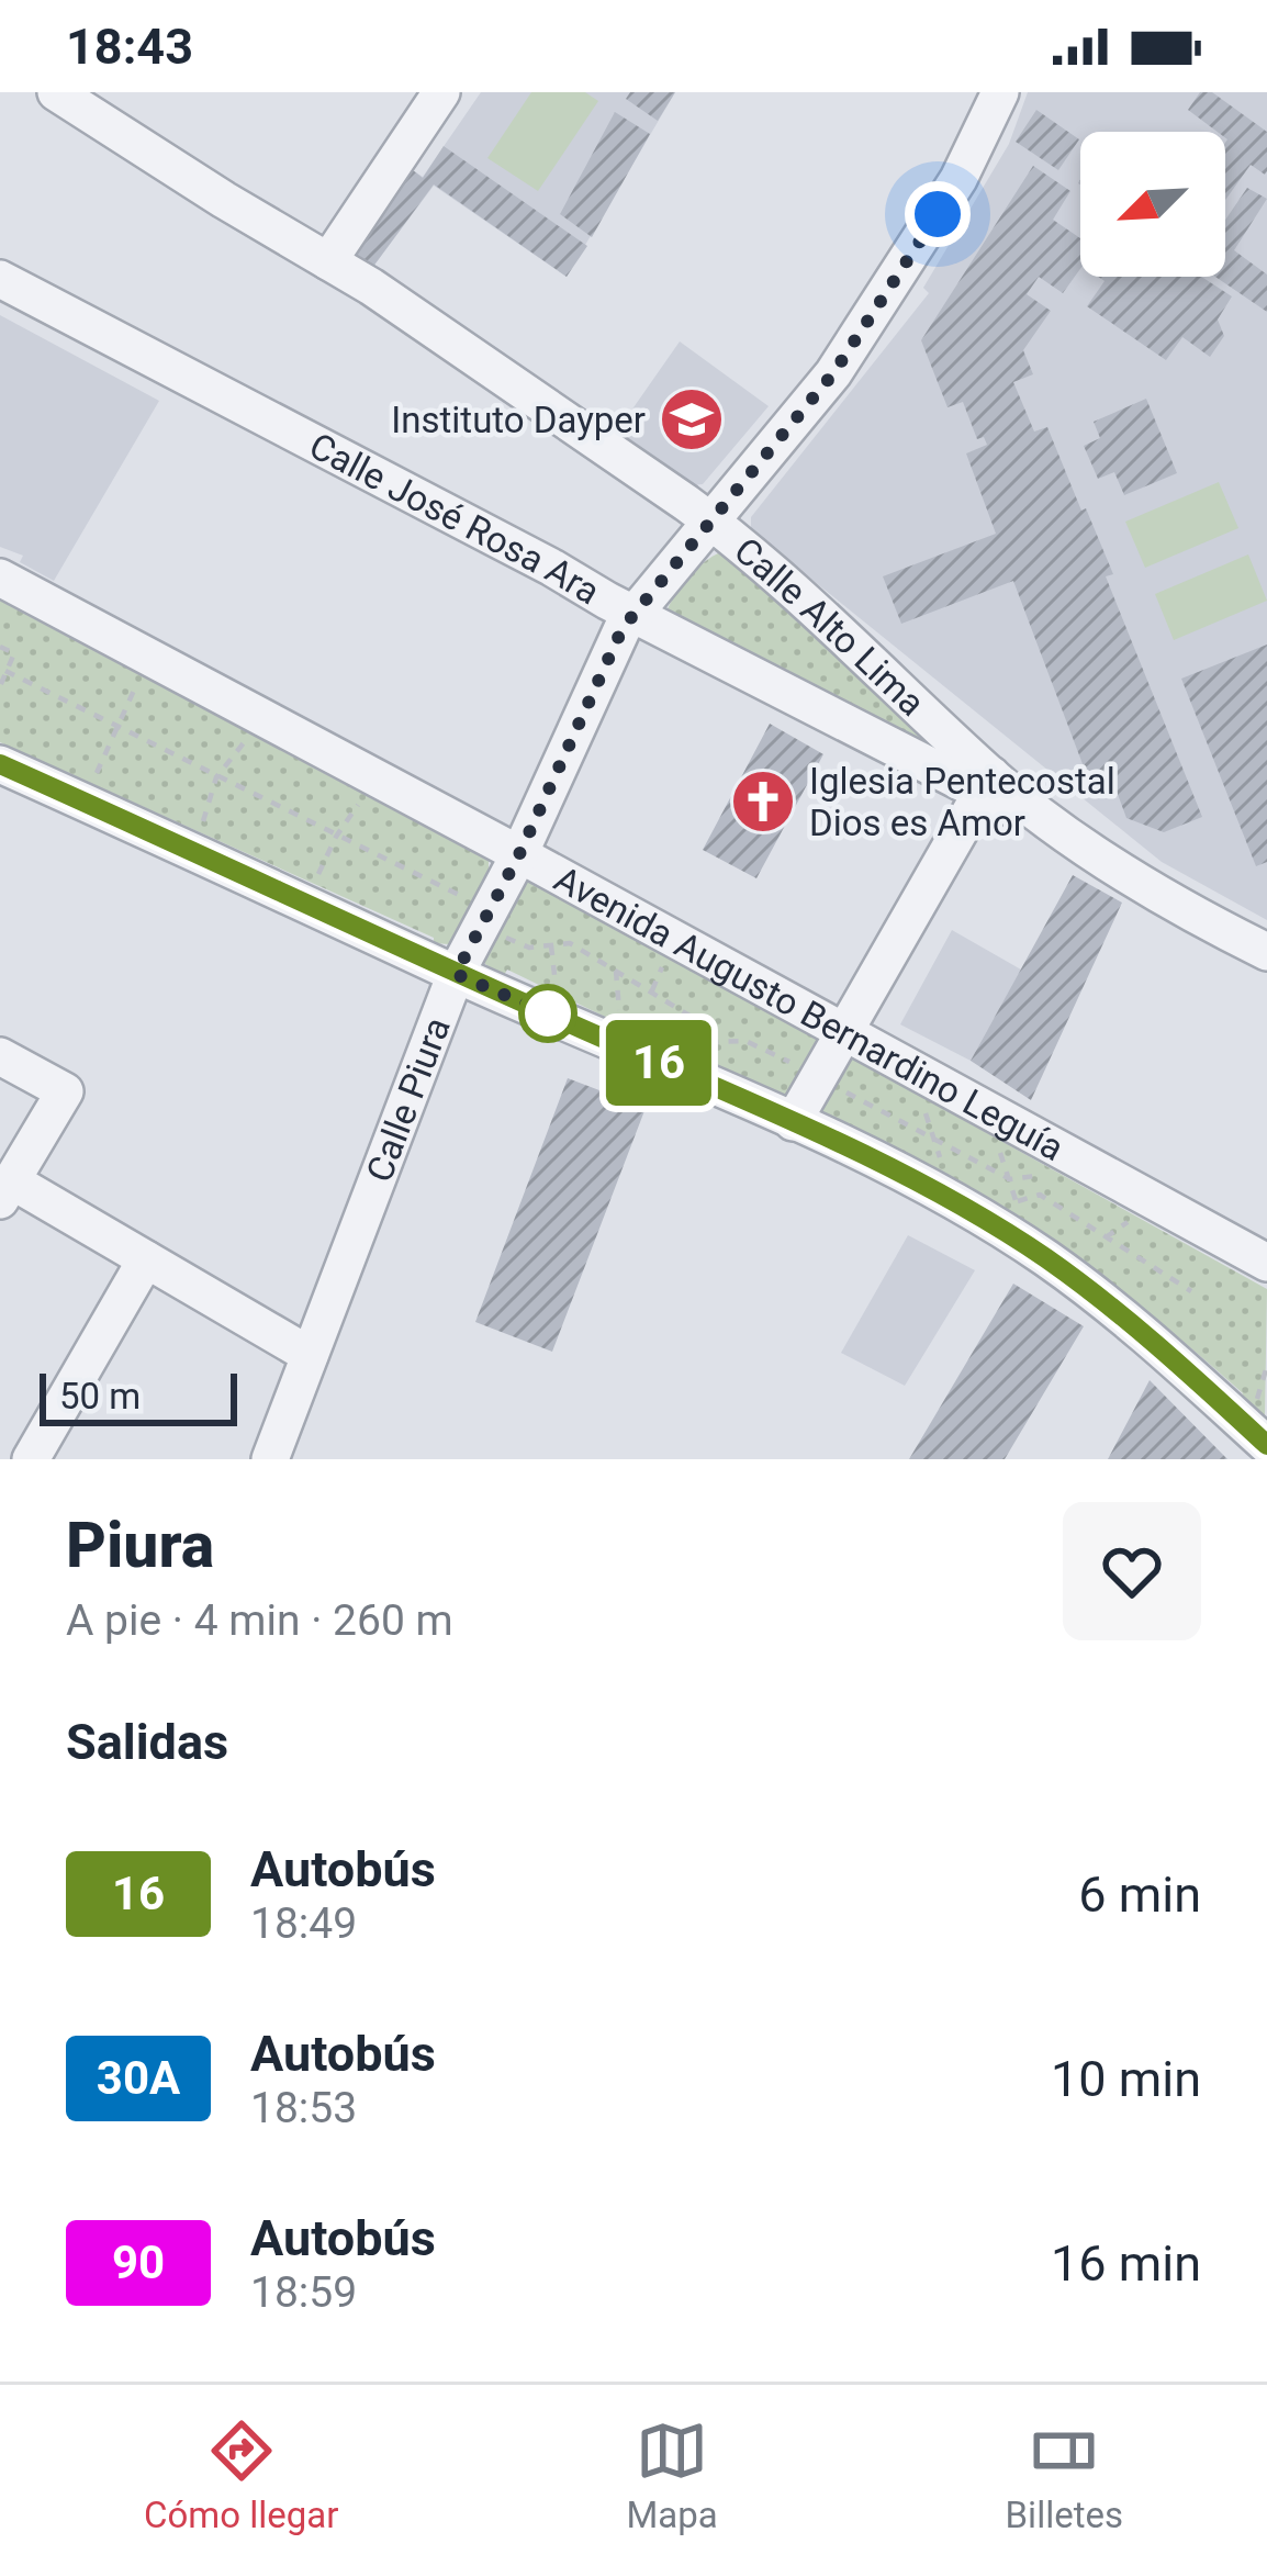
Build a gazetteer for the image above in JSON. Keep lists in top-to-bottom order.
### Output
{
  "streets": {
    "street": [
      "Calle José Rosa Ara",
      "Calle Alto Lima",
      "Avenida Augusto Bernardino Leguía",
      "Calle Piura"
    ]
  },
  "crossings": [
    ["Calle José Rosa Ara", "Calle Alto Lima"],
    ["Calle José Rosa Ara", "Calle Piura"],
    ["Calle Alto Lima", "Calle Piura"],
    ["Avenida Augusto Bernardino Leguía", "Calle Piura"]
  ],
  "places": {
    "school or university": ["Instituto Dayper"],
    "church": ["Iglesia Pentecostal Dios es Amor"]
  },
  "lines": ["bus line 16"],
  "scale_bar": "50 m",
  "north": "bottom left",
  "page": {
    "status": "18:43",
    "on_map": "16",
    "scale": "50 m",
    "heading": [
      ["Piura", "A pie · 4 min · 260 m"],
      "Salidas"
    ],
    "list": [
      {
        "mark": "16",
        "name": "Autobús",
        "note": "18:49",
        "value": "6 min"
      },
      {
        "mark": "30A",
        "name": "Autobús",
        "note": "18:53",
        "value": "10 min"
      },
      {
        "mark": "90",
        "name": "Autobús",
        "note": "18:59",
        "value": "16 min"
      }
    ],
    "tabs": ["Cómo llegar", "Mapa", "Billetes"]
  }
}
